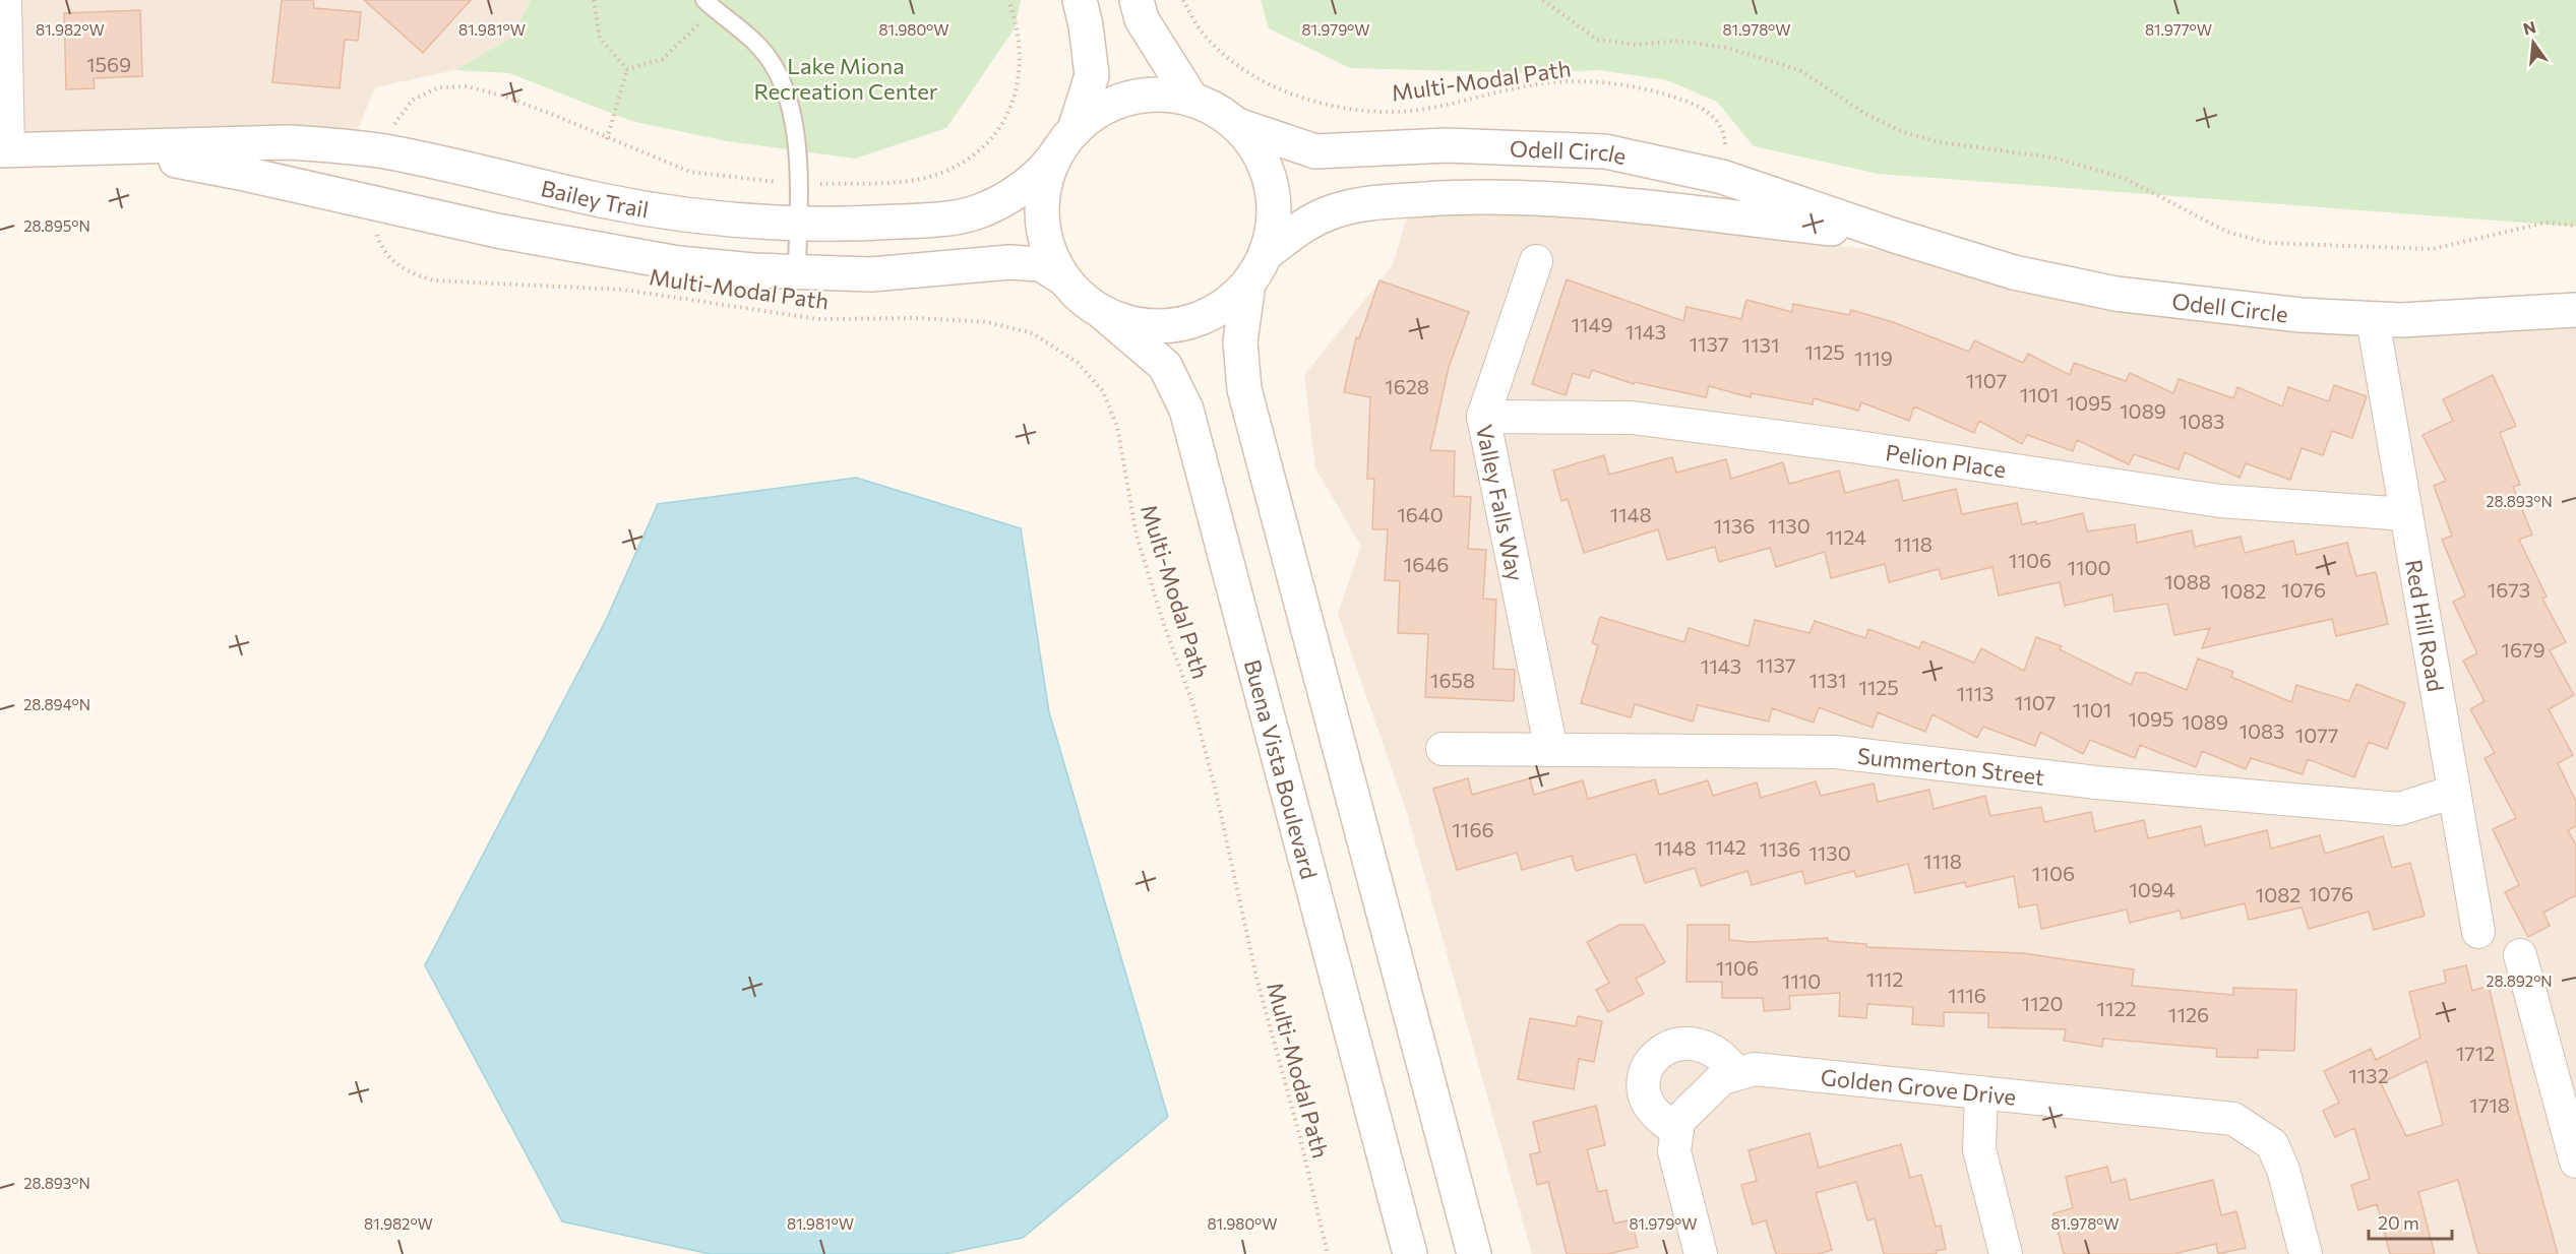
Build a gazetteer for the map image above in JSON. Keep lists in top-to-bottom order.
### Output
{
  "streets": {
    "street": [
      "Odell Circle",
      "Bailey Trail",
      "Pelion Place",
      "Valley Falls Way",
      "Red Hill Road",
      "Summerton Street",
      "Buena Vista Boulevard",
      "Golden Grove Drive"
    ],
    "path": ["Multi-Modal Path"]
  },
  "crossings": [
    ["Multi-Modal Path", "Odell Circle"],
    ["Multi-Modal Path", "Bailey Trail"],
    ["Odell Circle", "Red Hill Road"],
    ["Odell Circle", "Buena Vista Boulevard"],
    ["Bailey Trail", "Buena Vista Boulevard"],
    ["Pelion Place", "Valley Falls Way"],
    ["Pelion Place", "Red Hill Road"],
    ["Valley Falls Way", "Summerton Street"],
    ["Red Hill Road", "Summerton Street"]
  ],
  "parks": ["Lake Miona Recreation Center"],
  "house_numbers": [
    "1569",
    "1149",
    "1143",
    "1137",
    "1131",
    "1125",
    "1119",
    "1107",
    "1628",
    "1101",
    "1095",
    "1089",
    "1083",
    "1640",
    "1148",
    "1136",
    "1130",
    "1124",
    "1118",
    "1106",
    "1646",
    "1100",
    "1088",
    "1076",
    "1673",
    "1082",
    "1679",
    "1137",
    "1143",
    "1658",
    "1131",
    "1125",
    "1113",
    "1107",
    "1101",
    "1095",
    "1089",
    "1083",
    "1077",
    "1166",
    "1142",
    "1148",
    "1136",
    "1130",
    "1118",
    "1106",
    "1094",
    "1076",
    "1082",
    "1106",
    "1112",
    "1110",
    "1116",
    "1120",
    "1122",
    "1126",
    "1712",
    "1132",
    "1718"
  ],
  "scale_bar": "20 m",
  "north": "top",
  "coordinates": [
    "81.982°W",
    "81.981°W",
    "81.980°W",
    "81.979°W",
    "81.978°W",
    "81.977°W",
    "28.895°N",
    "28.893°N",
    "28.894°N",
    "28.892°N"
  ]
}
